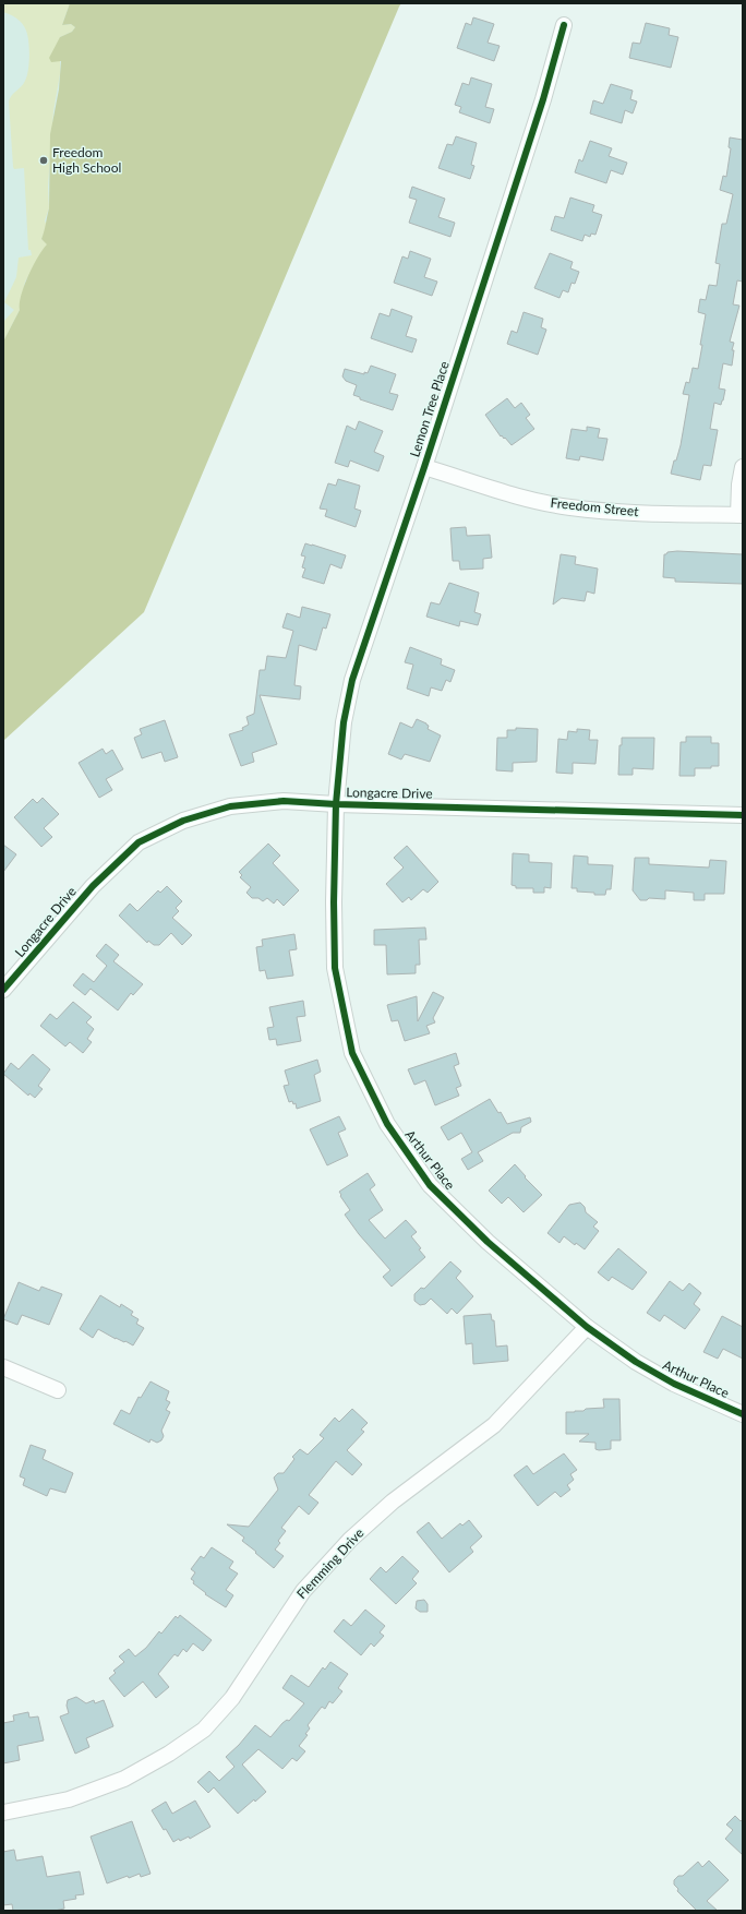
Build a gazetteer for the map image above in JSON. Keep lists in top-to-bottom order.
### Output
{
  "streets": {
    "street": [
      "Lemon Tree Place",
      "Freedom Street",
      "Longacre Drive",
      "Arthur Place",
      "Flemming Drive"
    ]
  },
  "crossings": [
    ["Lemon Tree Place", "Freedom Street"],
    ["Lemon Tree Place", "Longacre Drive"],
    ["Lemon Tree Place", "Arthur Place"],
    ["Longacre Drive", "Arthur Place"],
    ["Arthur Place", "Flemming Drive"]
  ],
  "places": ["Freedom High School"]
}
